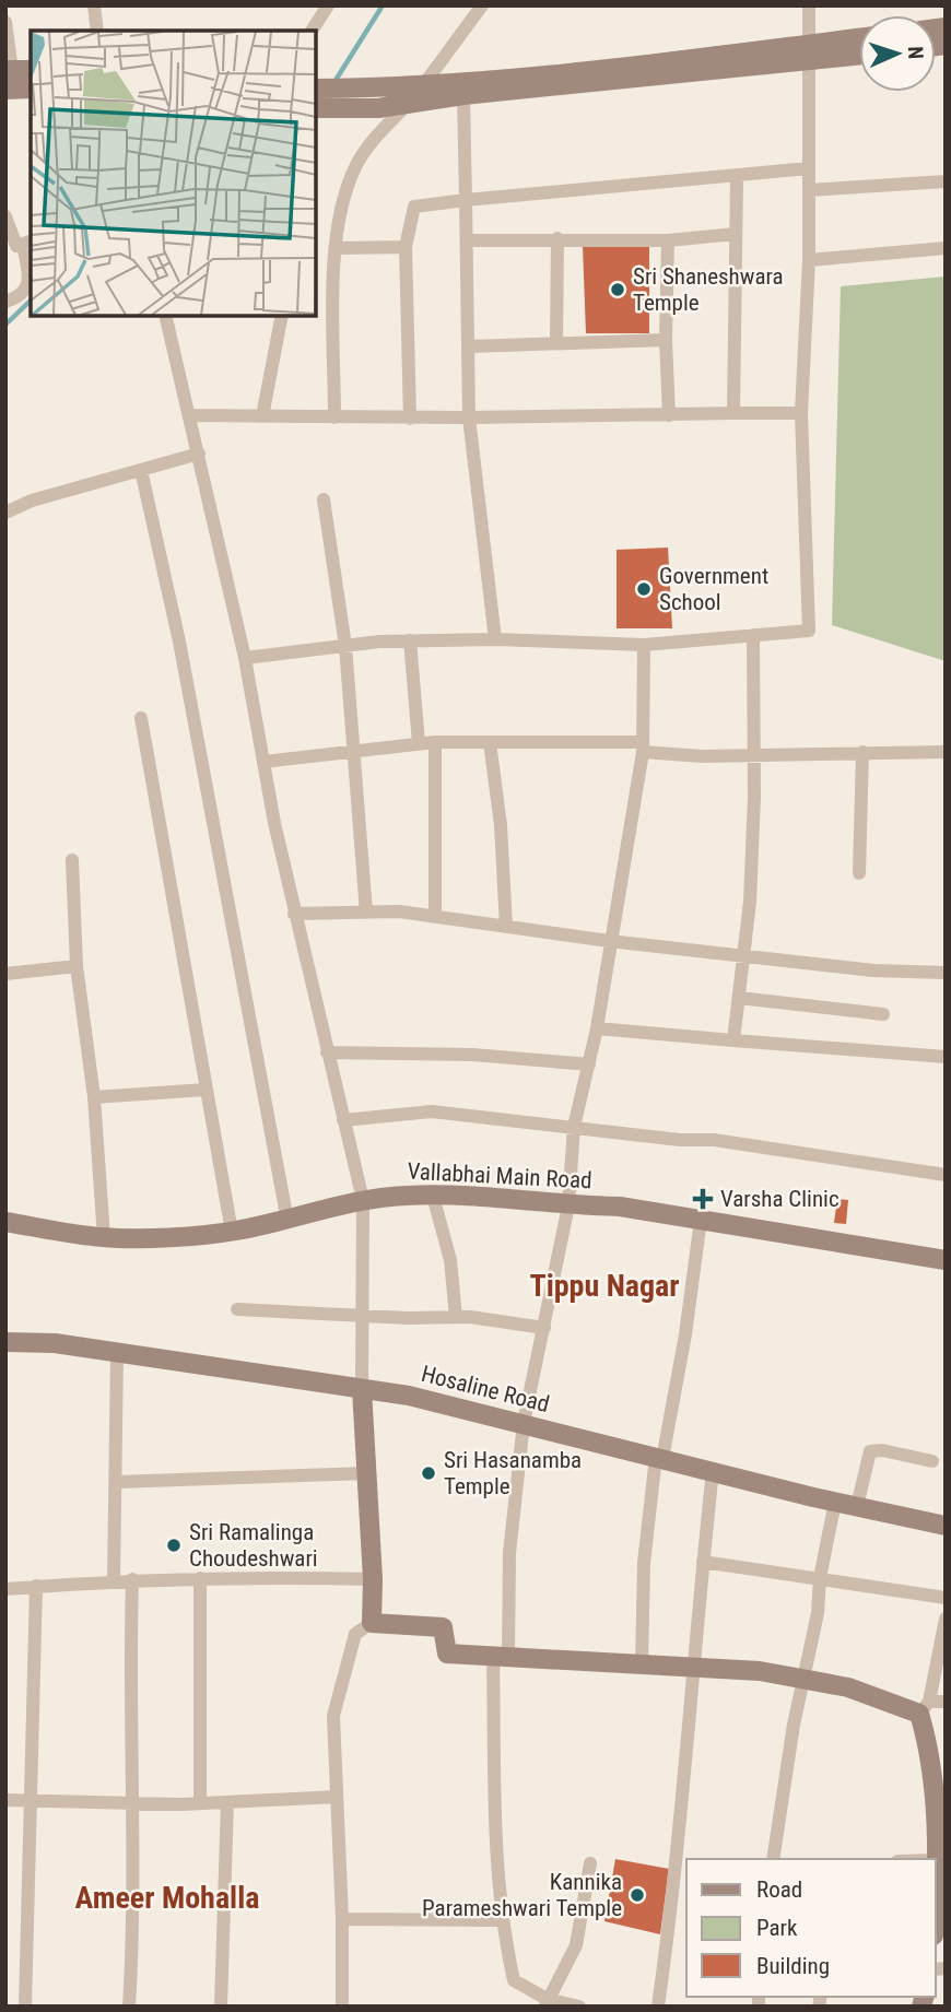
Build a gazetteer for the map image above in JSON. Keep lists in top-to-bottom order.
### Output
{
  "streets": {
    "street": ["Vallabhai Main Road", "Hosaline Road"]
  },
  "districts": ["Tippu Nagar", "Ameer Mohalla"],
  "places": {
    "other": [
      "Sri Shaneshwara Temple",
      "Government School",
      "Sri Hasanamba Temple",
      "Sri Ramalinga Choudeshwari",
      "Kannika Parameshwari Temple"
    ],
    "health": ["Varsha Clinic"]
  },
  "legend": ["Road", "Park", "Building"],
  "north": "right"
}
